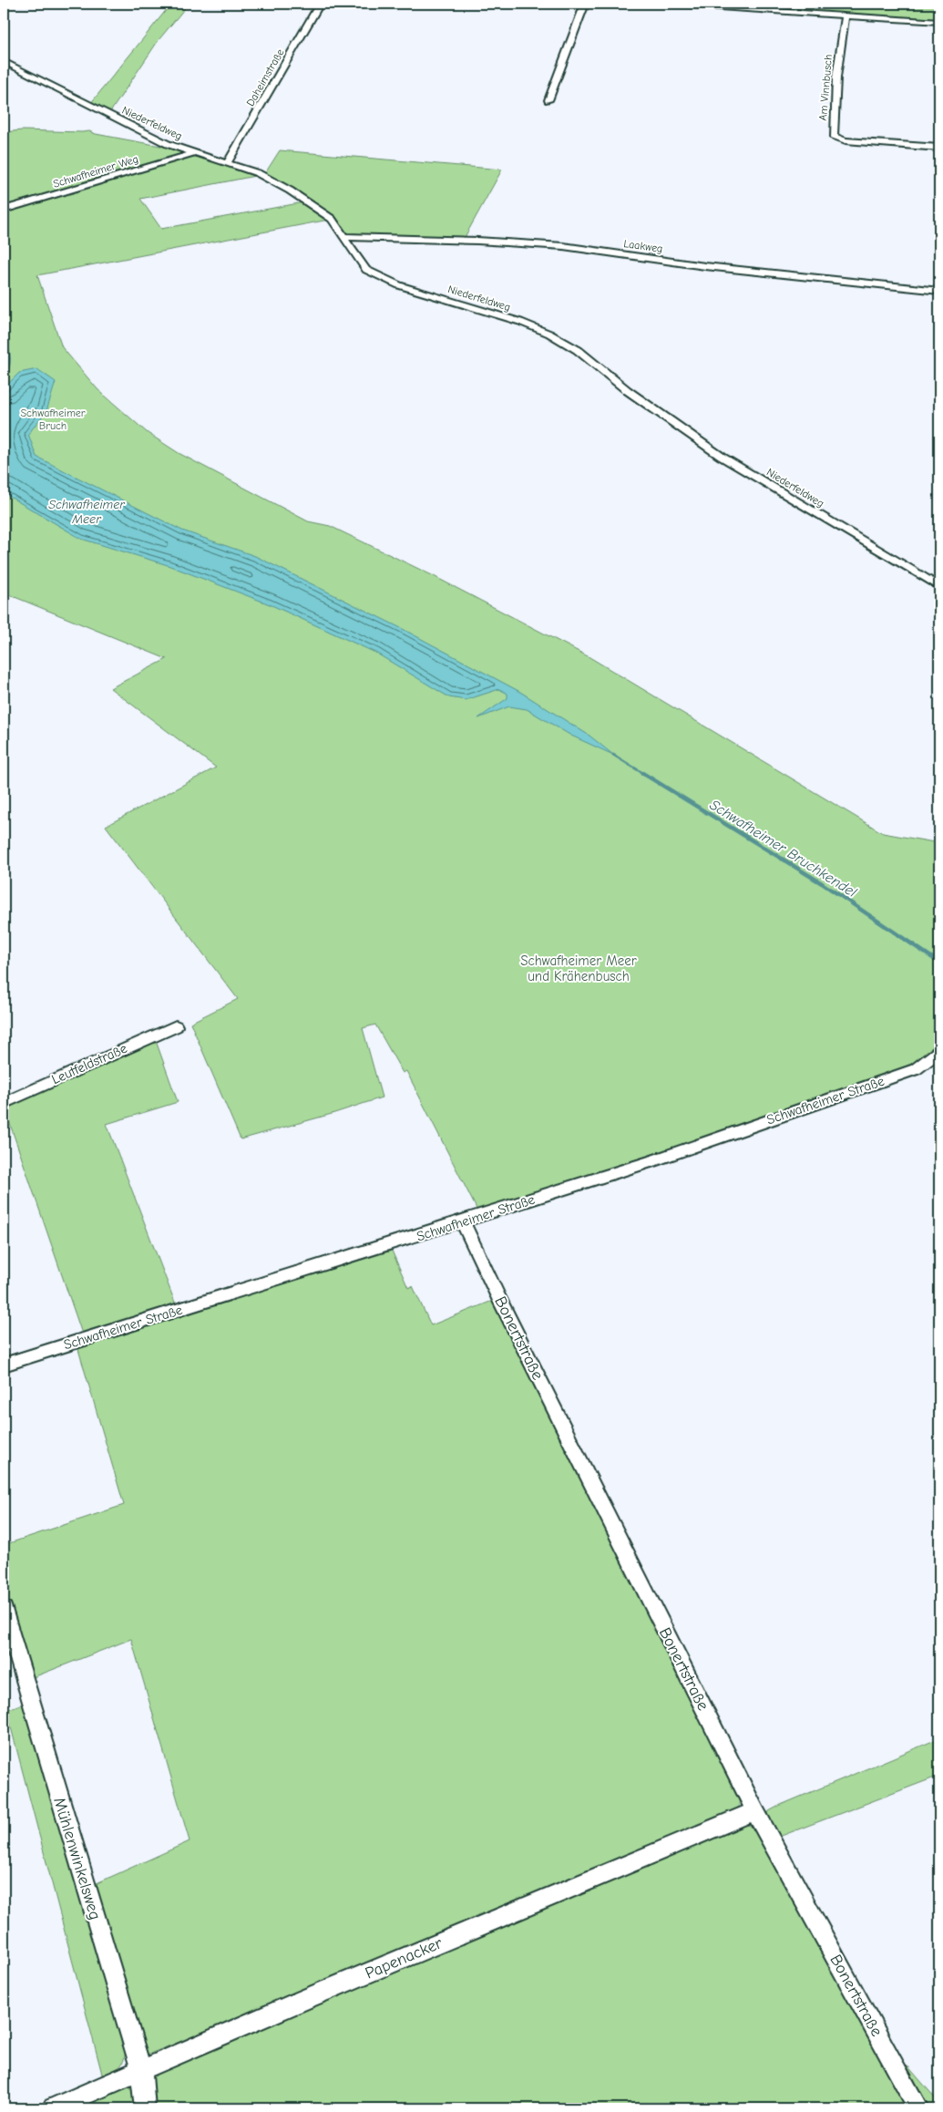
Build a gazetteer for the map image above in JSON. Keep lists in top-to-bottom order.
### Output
{
  "streets": {
    "street": [
      "Daheimstraße",
      "Am Vinnbusch",
      "Niederfeldweg",
      "Schwafheimer Weg",
      "Laakweg",
      "Leutfeldstraße",
      "Schwafheimer Straße",
      "Bonertstraße",
      "Mühlenwinkelsweg",
      "Papenacker"
    ]
  },
  "crossings": [
    ["Daheimstraße", "Niederfeldweg"],
    ["Niederfeldweg", "Schwafheimer Weg"],
    ["Niederfeldweg", "Laakweg"],
    ["Schwafheimer Straße", "Bonertstraße"],
    ["Bonertstraße", "Papenacker"],
    ["Mühlenwinkelsweg", "Papenacker"]
  ],
  "water": ["Schwafheimer Meer", "Schwafheimer Bruchkendel"],
  "parks": ["Schwafheimer Bruch", "Schwafheimer Meer und Krähenbusch"]
}
